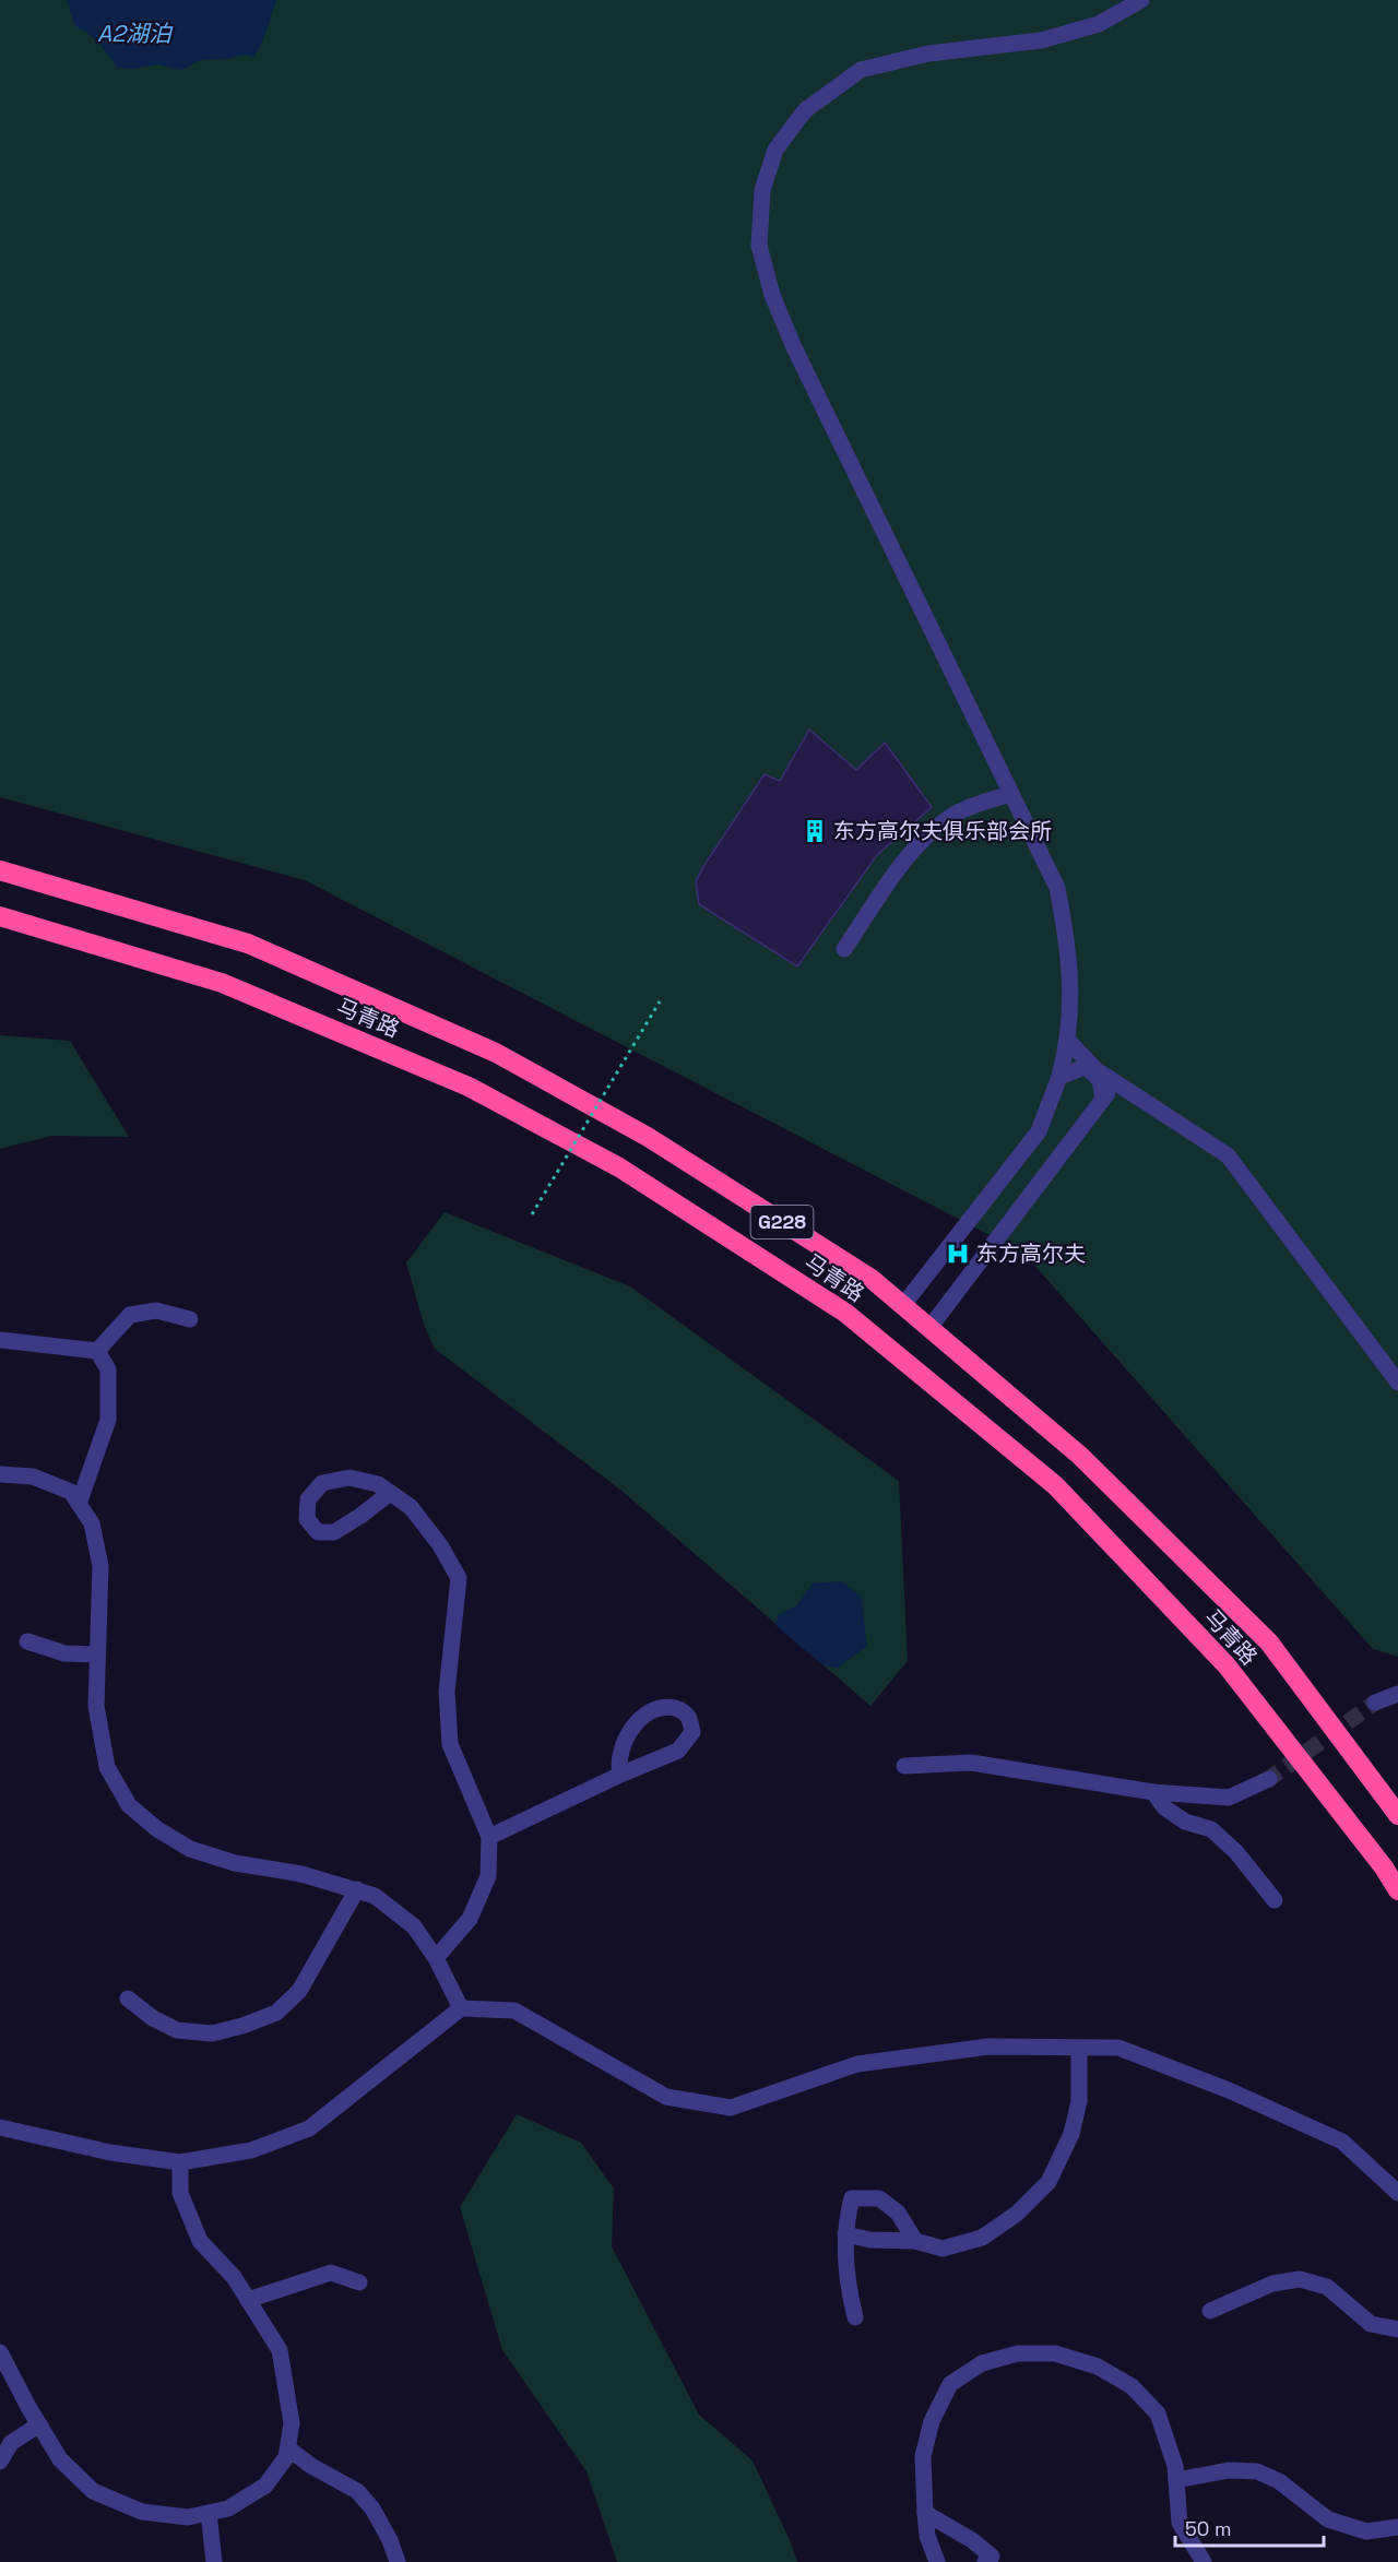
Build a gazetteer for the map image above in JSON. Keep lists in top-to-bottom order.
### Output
{
  "streets": {
    "highway": ["马青路", "G228"]
  },
  "water": ["A2湖泊"],
  "places": {
    "building": ["东方高尔夫俱乐部会所"],
    "hospital": ["东方高尔夫"]
  },
  "scale_bar": "50 m"
}
